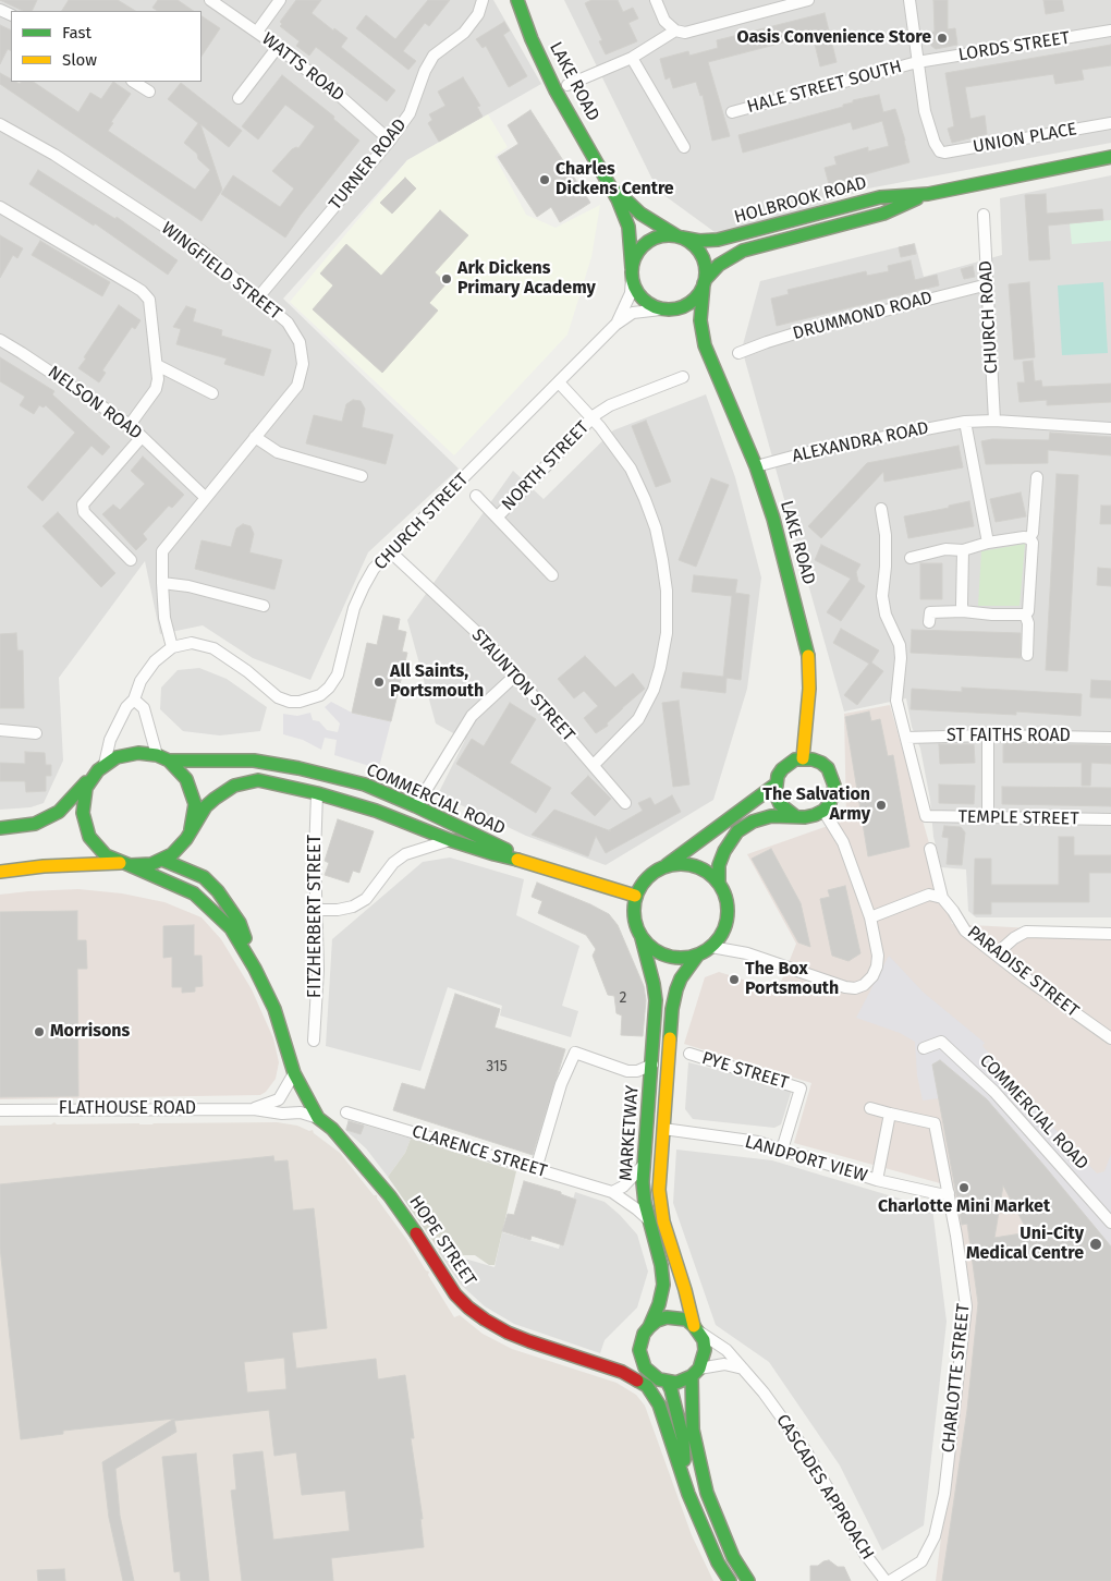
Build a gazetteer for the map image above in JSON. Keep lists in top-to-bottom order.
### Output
{
  "streets": {
    "main road": [
      "LAKE ROAD",
      "HOLBROOK ROAD",
      "COMMERCIAL ROAD",
      "MARKETWAY",
      "HOPE STREET"
    ],
    "street": [
      "LORDS STREET",
      "WATTS ROAD",
      "HALE STREET SOUTH",
      "UNION PLACE",
      "TURNER ROAD",
      "WINGFIELD STREET",
      "DRUMMOND ROAD",
      "CHURCH ROAD",
      "NELSON ROAD",
      "ALEXANDRA ROAD",
      "NORTH STREET",
      "CHURCH STREET",
      "STAUNTON STREET",
      "ST FAITHS ROAD",
      "TEMPLE STREET",
      "FITZHERBERT STREET",
      "PARADISE STREET",
      "PYE STREET",
      "FLATHOUSE ROAD",
      "CLARENCE STREET",
      "LANDPORT VIEW",
      "CHARLOTTE STREET",
      "CASCADES APPROACH"
    ]
  },
  "crossings": [
    ["LORDS STREET", "HALE STREET SOUTH"],
    ["LORDS STREET", "UNION PLACE"],
    ["WATTS ROAD", "TURNER ROAD"],
    ["LAKE ROAD", "HOLBROOK ROAD"],
    ["LAKE ROAD", "ALEXANDRA ROAD"],
    ["LAKE ROAD", "CHURCH STREET"],
    ["HALE STREET SOUTH", "UNION PLACE"],
    ["TURNER ROAD", "WINGFIELD STREET"],
    ["HOLBROOK ROAD", "CHURCH STREET"],
    ["WINGFIELD STREET", "NELSON ROAD"],
    ["WINGFIELD STREET", "CHURCH STREET"],
    ["DRUMMOND ROAD", "CHURCH ROAD"],
    ["CHURCH ROAD", "ALEXANDRA ROAD"],
    ["CHURCH STREET", "STAUNTON STREET"],
    ["ST FAITHS ROAD", "TEMPLE STREET"],
    ["COMMERCIAL ROAD", "FITZHERBERT STREET"],
    ["COMMERCIAL ROAD", "MARKETWAY"],
    ["COMMERCIAL ROAD", "HOPE STREET"],
    ["PYE STREET", "LANDPORT VIEW"],
    ["MARKETWAY", "CLARENCE STREET"],
    ["MARKETWAY", "LANDPORT VIEW"],
    ["MARKETWAY", "CASCADES APPROACH"],
    ["LANDPORT VIEW", "CHARLOTTE STREET"]
  ],
  "places": [
    "Oasis Convenience Store",
    "Charles Dickens Centre",
    "Ark Dickens Primary Academy",
    "All Saints, Portsmouth",
    "The Salvation Army",
    "The Box Portsmouth",
    "Morrisons",
    "Charlotte Mini Market",
    "Uni-City Medical Centre"
  ],
  "house_numbers": ["2", "315"],
  "legend": ["Fast", "Slow"]
}
